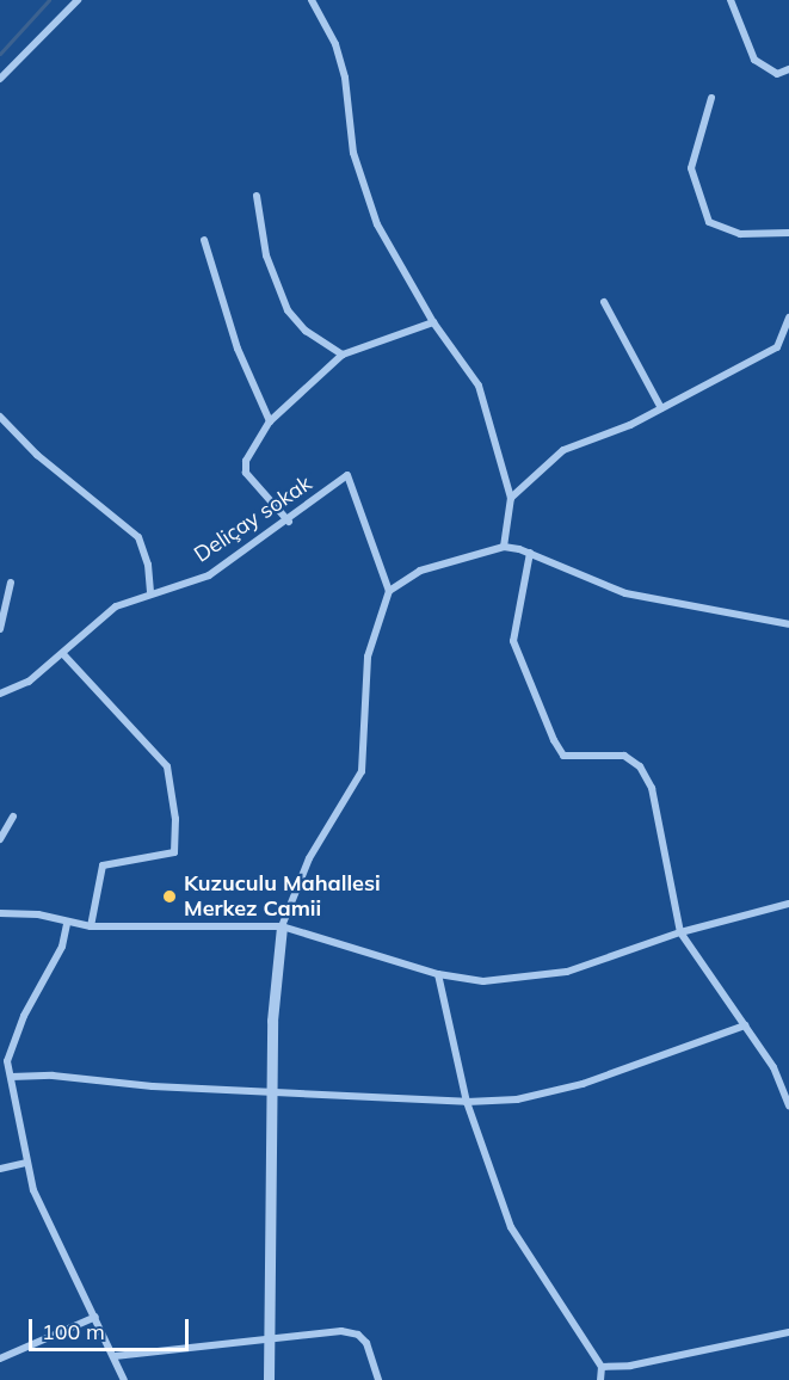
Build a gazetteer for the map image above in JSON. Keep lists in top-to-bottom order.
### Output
{
  "streets": {
    "street": ["Deliçay sokak"]
  },
  "places": ["Kuzuculu Mahallesi Merkez Camii"],
  "scale_bar": "100 m"
}
